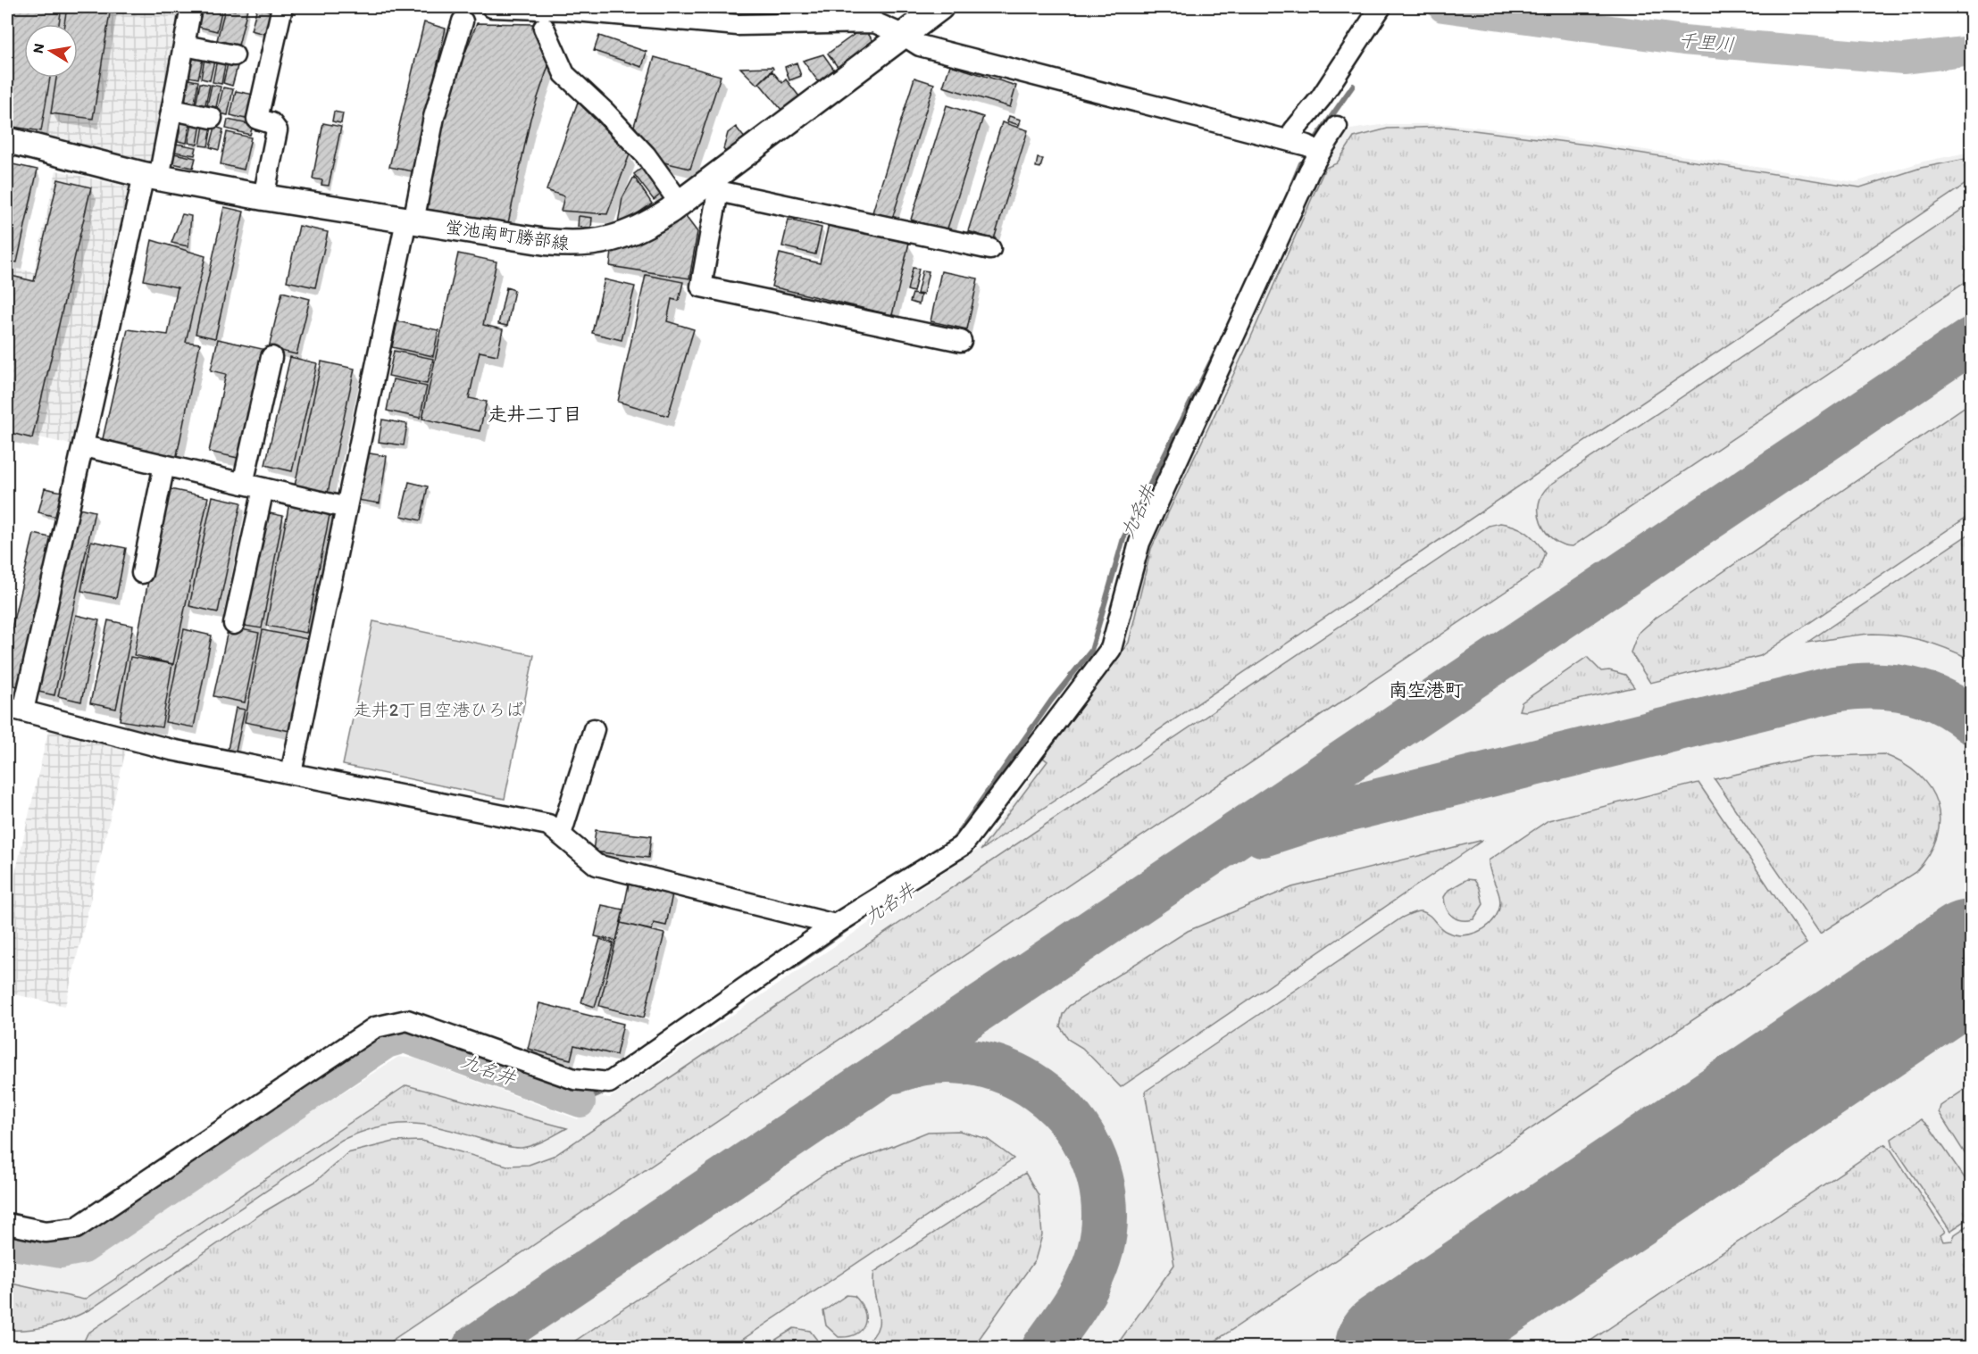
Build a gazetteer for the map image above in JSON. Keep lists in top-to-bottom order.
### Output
{
  "streets": {
    "street": ["蛍池南町勝部線"]
  },
  "districts": ["走井二丁目", "南空港町"],
  "water": ["千里川", "九名井"],
  "parks": ["走井2丁目空港ひろば"],
  "north": "left"
}
